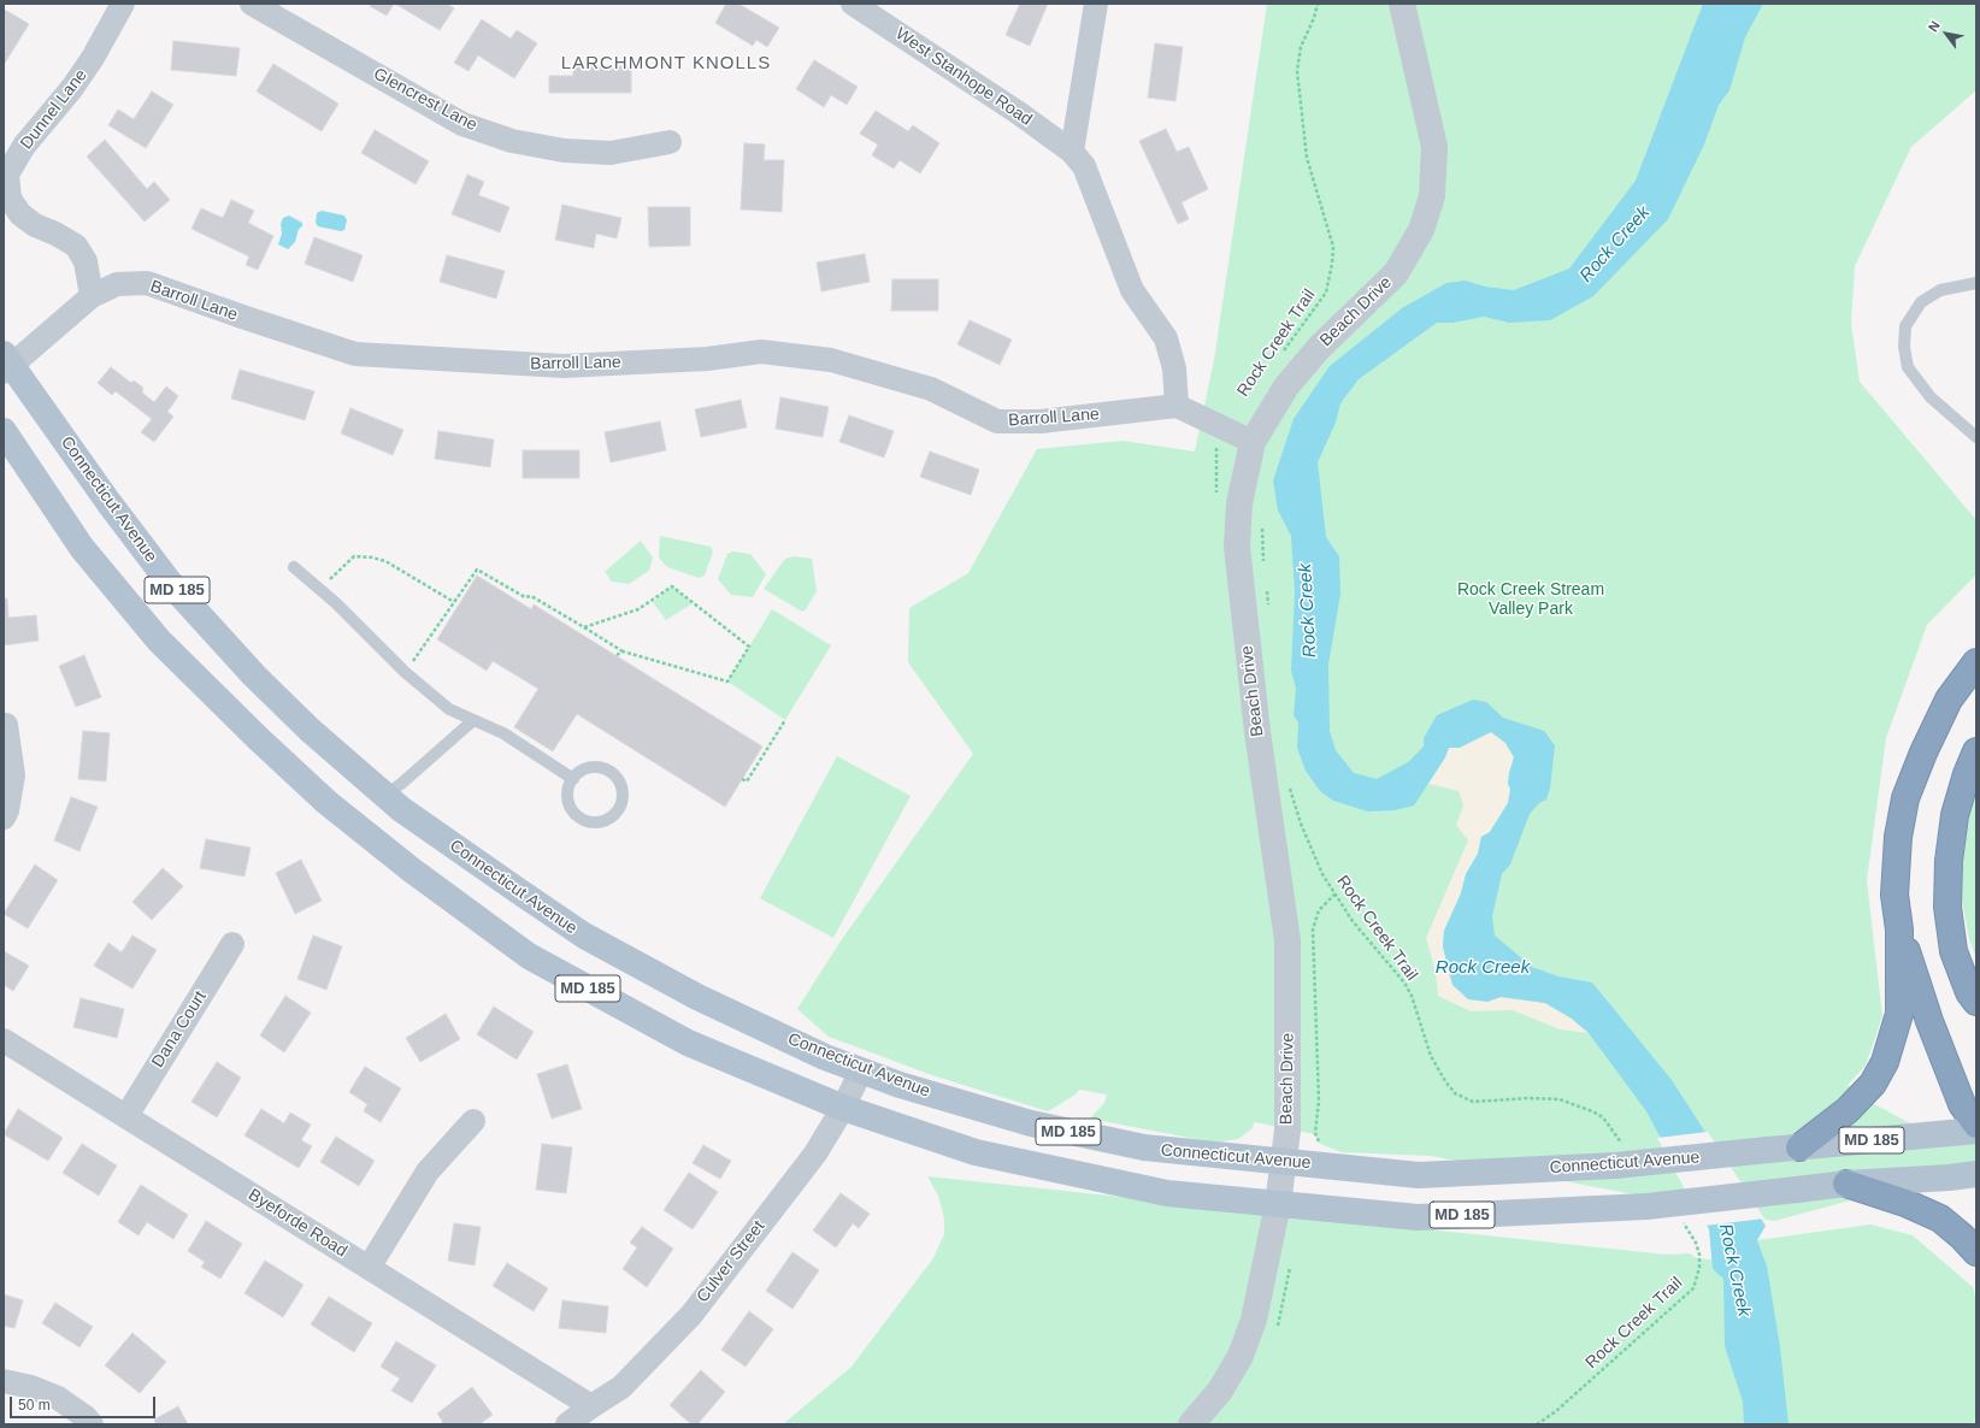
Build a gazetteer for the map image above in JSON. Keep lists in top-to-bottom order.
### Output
{
  "streets": {
    "main road": ["Connecticut Avenue", "MD 185"],
    "street": [
      "West Stanhope Road",
      "Glencrest Lane",
      "Dunnel Lane",
      "Barroll Lane",
      "Beach Drive",
      "Dana Court",
      "Byeforde Road",
      "Culver Street"
    ],
    "path": ["Rock Creek Trail"]
  },
  "crossings": [
    ["West Stanhope Road", "Barroll Lane"],
    ["Dunnel Lane", "Barroll Lane"],
    ["Barroll Lane", "Connecticut Avenue"],
    ["Beach Drive", "Connecticut Avenue"],
    ["Beach Drive", "MD 185"],
    ["Rock Creek Trail", "Connecticut Avenue"],
    ["Connecticut Avenue", "Culver Street"],
    ["MD 185", "Culver Street"],
    ["Dana Court", "Byeforde Road"],
    ["Byeforde Road", "Culver Street"]
  ],
  "districts": ["LARCHMONT KNOLLS"],
  "water": ["Rock Creek"],
  "parks": ["Rock Creek Stream Valley Park"],
  "scale_bar": "50 m",
  "north": "top left"
}
